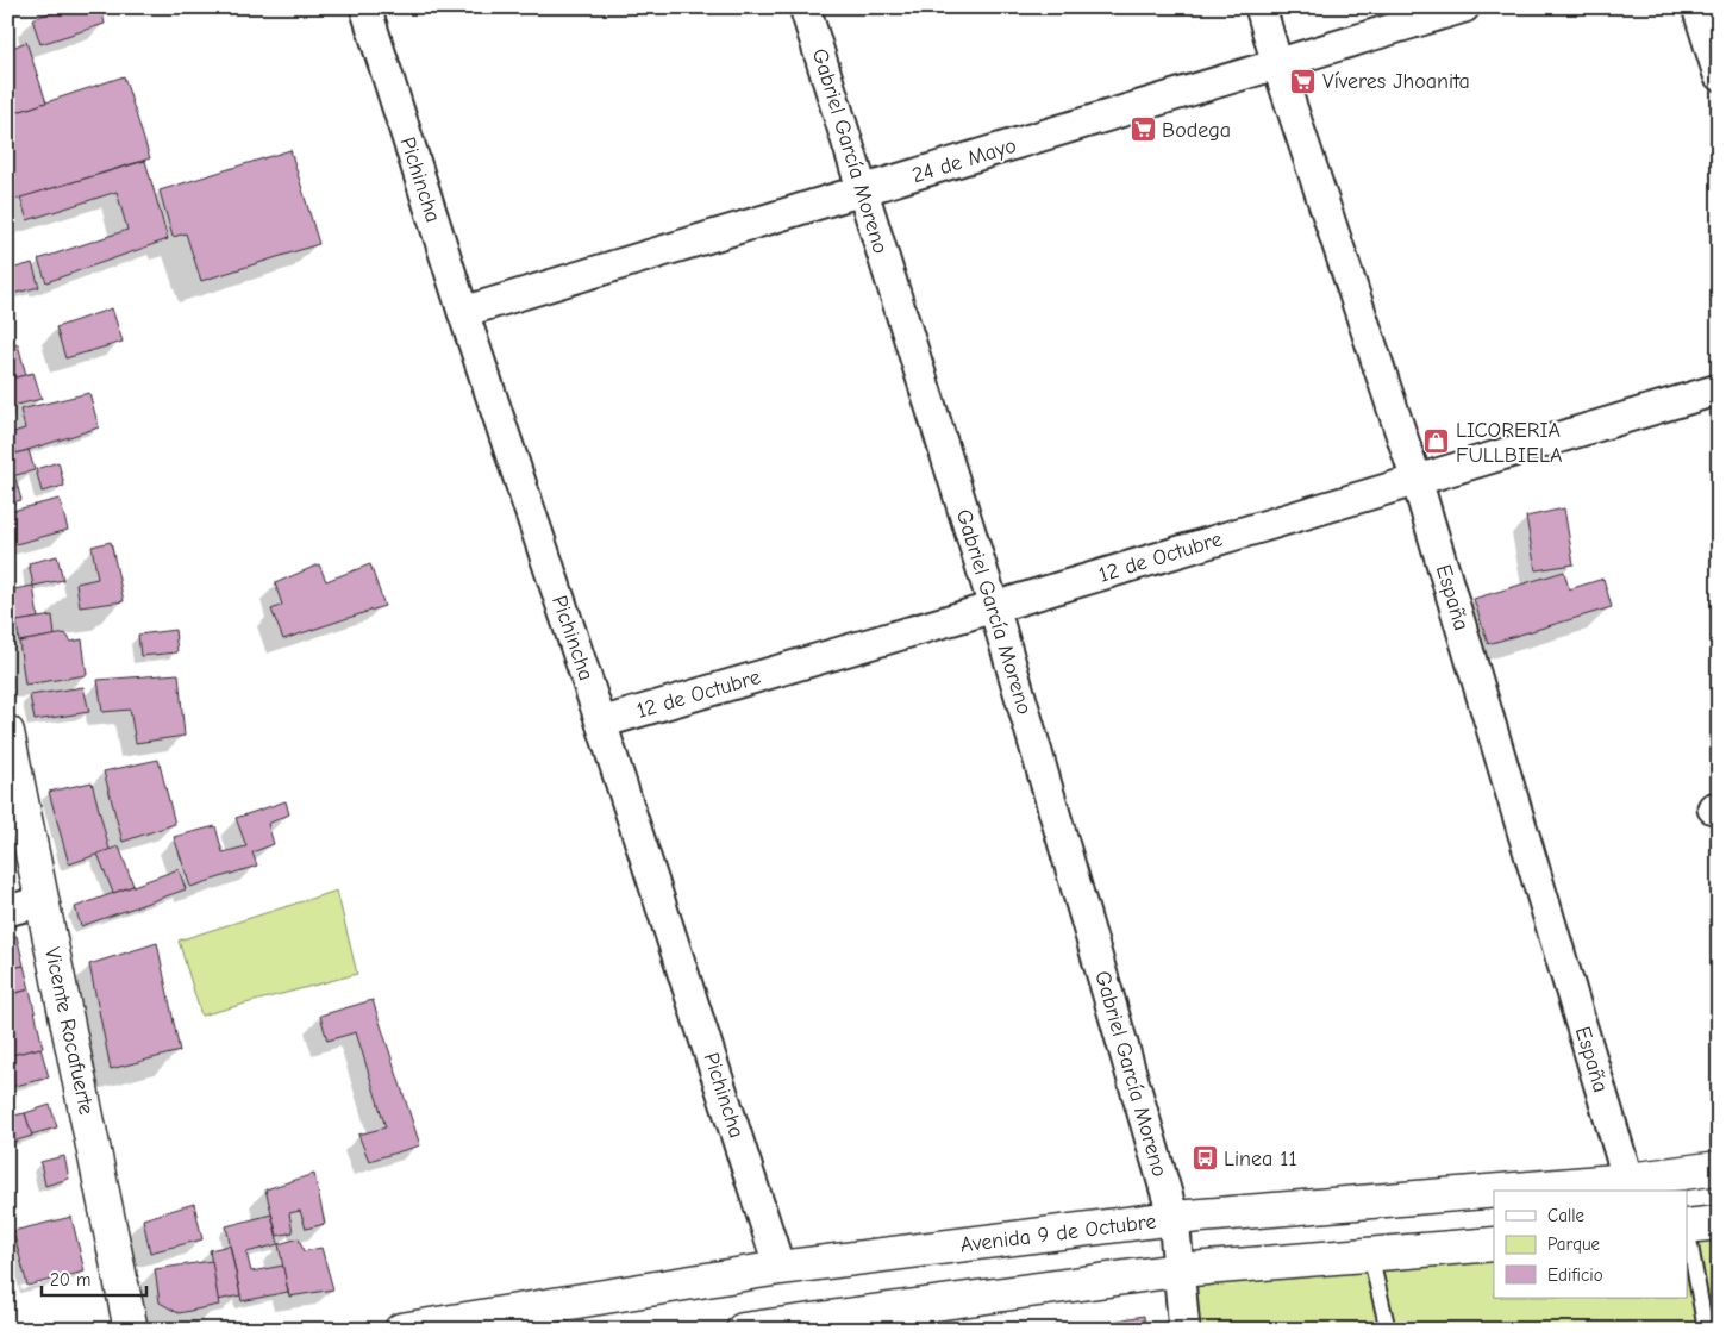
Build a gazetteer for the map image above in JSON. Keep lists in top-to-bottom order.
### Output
{
  "streets": {
    "main road": ["Vicente Rocafuerte", "Avenida 9 de Octubre"],
    "street": [
      "Gabriel García Moreno",
      "24 de Mayo",
      "Pichincha",
      "12 de Octubre",
      "España"
    ]
  },
  "crossings": [
    ["Gabriel García Moreno", "24 de Mayo"],
    ["Gabriel García Moreno", "12 de Octubre"],
    ["Gabriel García Moreno", "Avenida 9 de Octubre"],
    ["24 de Mayo", "Pichincha"],
    ["24 de Mayo", "España"],
    ["Pichincha", "12 de Octubre"],
    ["Pichincha", "Avenida 9 de Octubre"],
    ["12 de Octubre", "España"],
    ["España", "Avenida 9 de Octubre"]
  ],
  "places": {
    "supermarket": ["Víveres Jhoanita", "Bodega"],
    "shop": ["LICORERIA FULLBIELA"],
    "bus stop": ["Linea 11"]
  },
  "legend": ["Calle", "Parque", "Edificio"],
  "scale_bar": "20 m"
}
